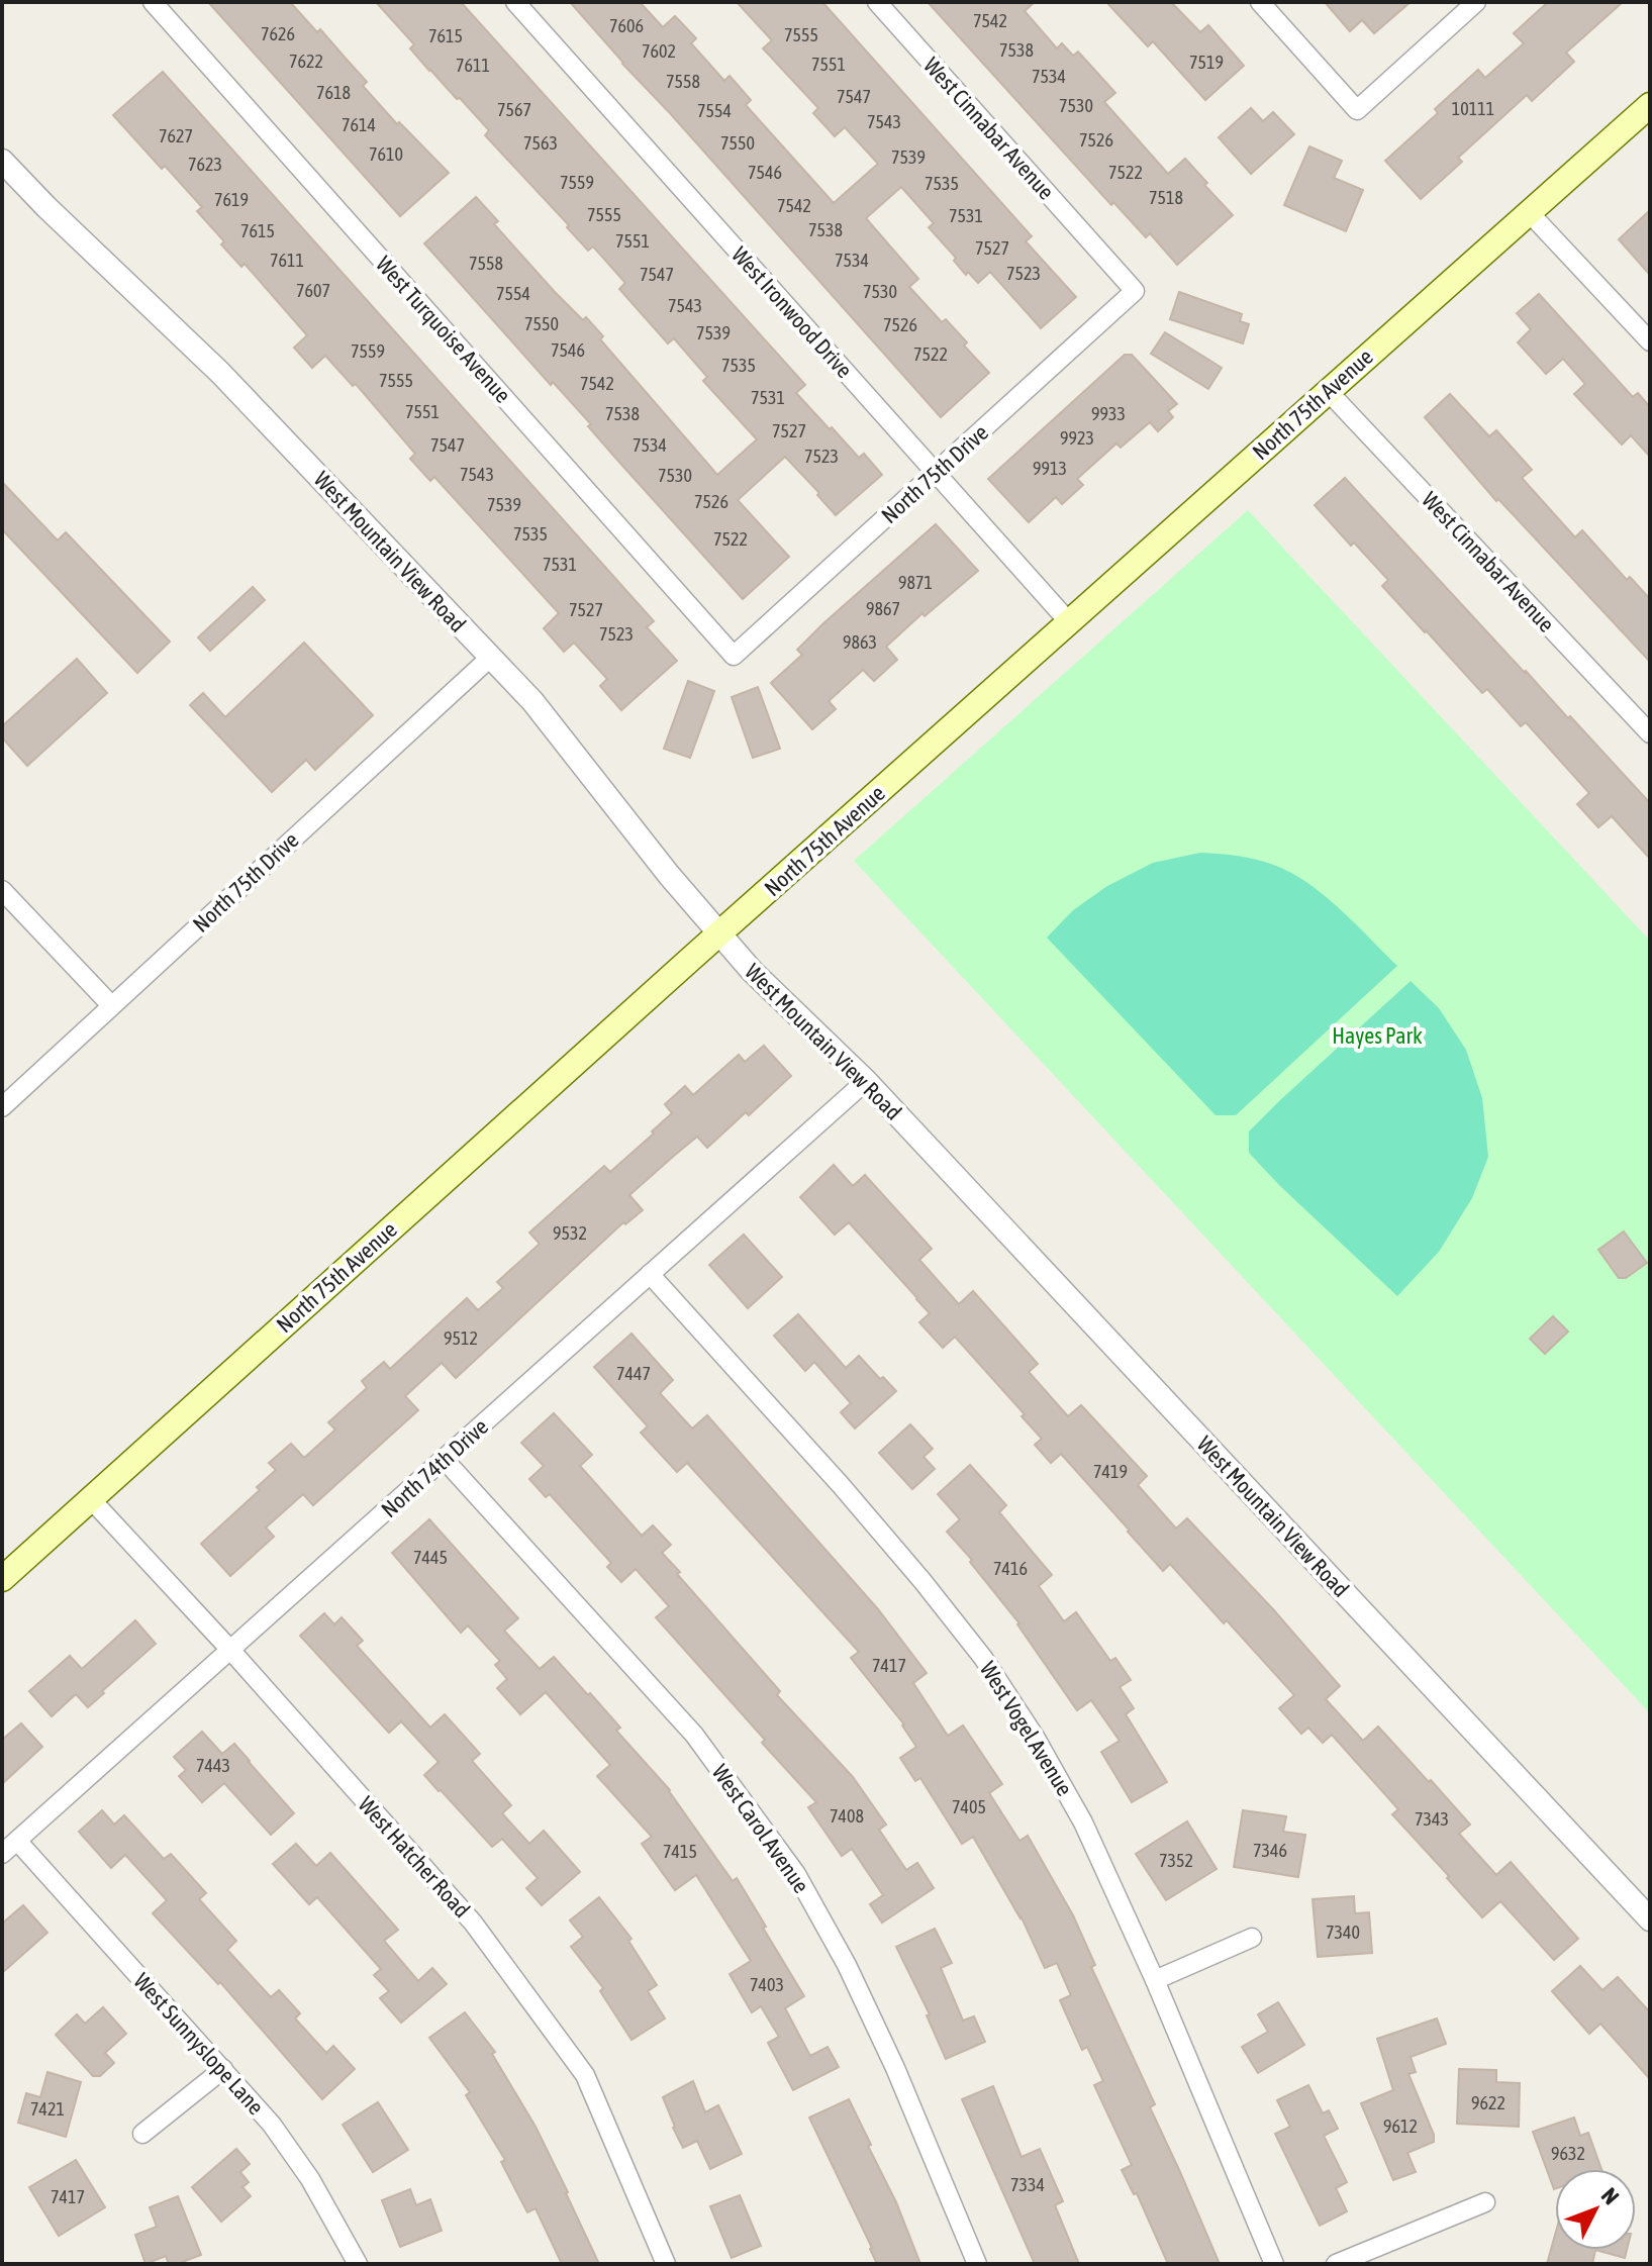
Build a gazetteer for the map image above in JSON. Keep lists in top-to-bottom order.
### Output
{
  "streets": {
    "main road": ["North 75th Avenue"],
    "street": [
      "West Cinnabar Avenue",
      "West Ironwood Drive",
      "West Turquoise Avenue",
      "North 75th Drive",
      "West Mountain View Road",
      "North 74th Drive",
      "West Vogel Avenue",
      "West Carol Avenue",
      "West Hatcher Road",
      "West Sunnyslope Lane"
    ]
  },
  "crossings": [
    ["West Cinnabar Avenue", "North 75th Avenue"],
    ["West Cinnabar Avenue", "North 75th Drive"],
    ["West Ironwood Drive", "North 75th Avenue"],
    ["West Ironwood Drive", "North 75th Drive"],
    ["West Turquoise Avenue", "North 75th Drive"],
    ["North 75th Avenue", "West Mountain View Road"],
    ["North 75th Avenue", "West Hatcher Road"],
    ["North 75th Drive", "West Mountain View Road"],
    ["West Mountain View Road", "North 74th Drive"],
    ["North 74th Drive", "West Vogel Avenue"],
    ["North 74th Drive", "West Carol Avenue"],
    ["North 74th Drive", "West Hatcher Road"],
    ["North 74th Drive", "West Sunnyslope Lane"]
  ],
  "parks": ["Hayes Park"],
  "house_numbers": [
    "7542",
    "7606",
    "7626",
    "7555",
    "7615",
    "7538",
    "7602",
    "7622",
    "7519",
    "7551",
    "7611",
    "7534",
    "7558",
    "7618",
    "7547",
    "7530",
    "10111",
    "7567",
    "7554",
    "7543",
    "7614",
    "7627",
    "7526",
    "7563",
    "7550",
    "7610",
    "7539",
    "7623",
    "7546",
    "7522",
    "7559",
    "7535",
    "7518",
    "7619",
    "7542",
    "7555",
    "7531",
    "7538",
    "7615",
    "7551",
    "7527",
    "7611",
    "7534",
    "7558",
    "7523",
    "7547",
    "7607",
    "7530",
    "7554",
    "7543",
    "7550",
    "7526",
    "7539",
    "7546",
    "7559",
    "7522",
    "7535",
    "7555",
    "7542",
    "7531",
    "7551",
    "7538",
    "9933",
    "7527",
    "9923",
    "7547",
    "7534",
    "7523",
    "9913",
    "7543",
    "7530",
    "7526",
    "7539",
    "7535",
    "7522",
    "7531",
    "9871",
    "9867",
    "7527",
    "7523",
    "9863",
    "9532",
    "9512",
    "7447",
    "7419",
    "7445",
    "7416",
    "7417",
    "7443",
    "7405",
    "7408",
    "7343",
    "7346",
    "7415",
    "7352",
    "7340",
    "7403",
    "9622",
    "7421",
    "9612",
    "9632",
    "7334",
    "7417"
  ],
  "north": "top right"
}
